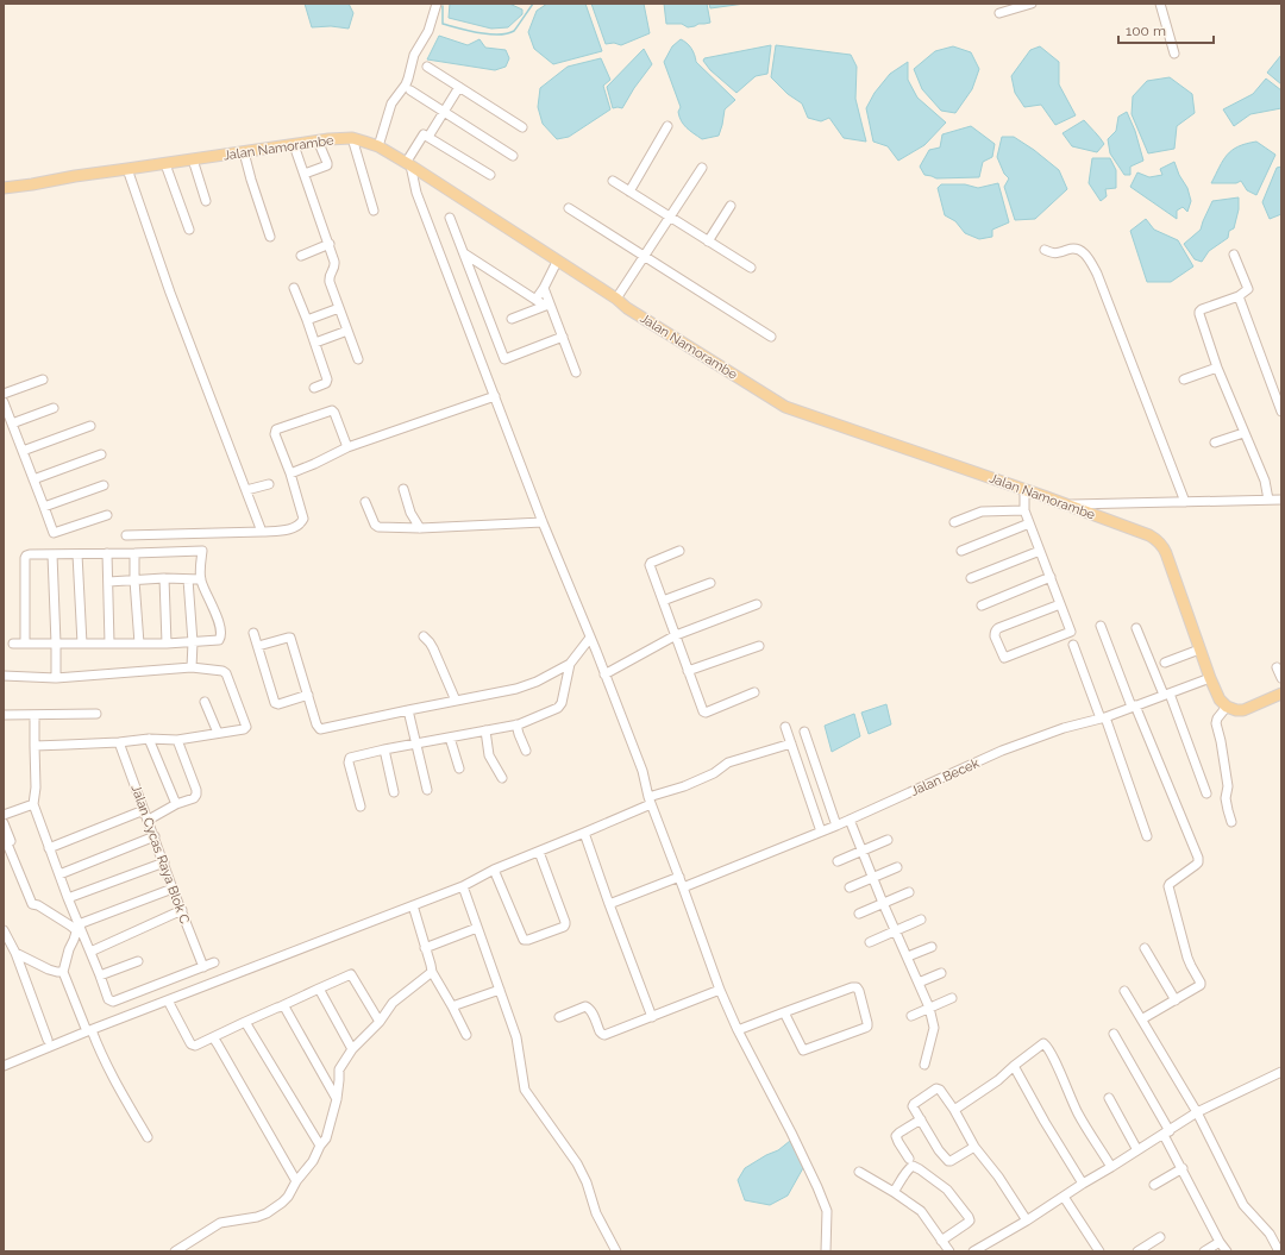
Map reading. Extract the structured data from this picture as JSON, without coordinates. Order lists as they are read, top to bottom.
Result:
{
  "streets": {
    "main road": ["Jalan Namorambe"],
    "street": ["Jalan Becek", "Jalan Cycas Raya Blok C"]
  },
  "crossings": [
    ["Jalan Namorambe", "Jalan Becek"]
  ],
  "scale_bar": "100 m"
}
